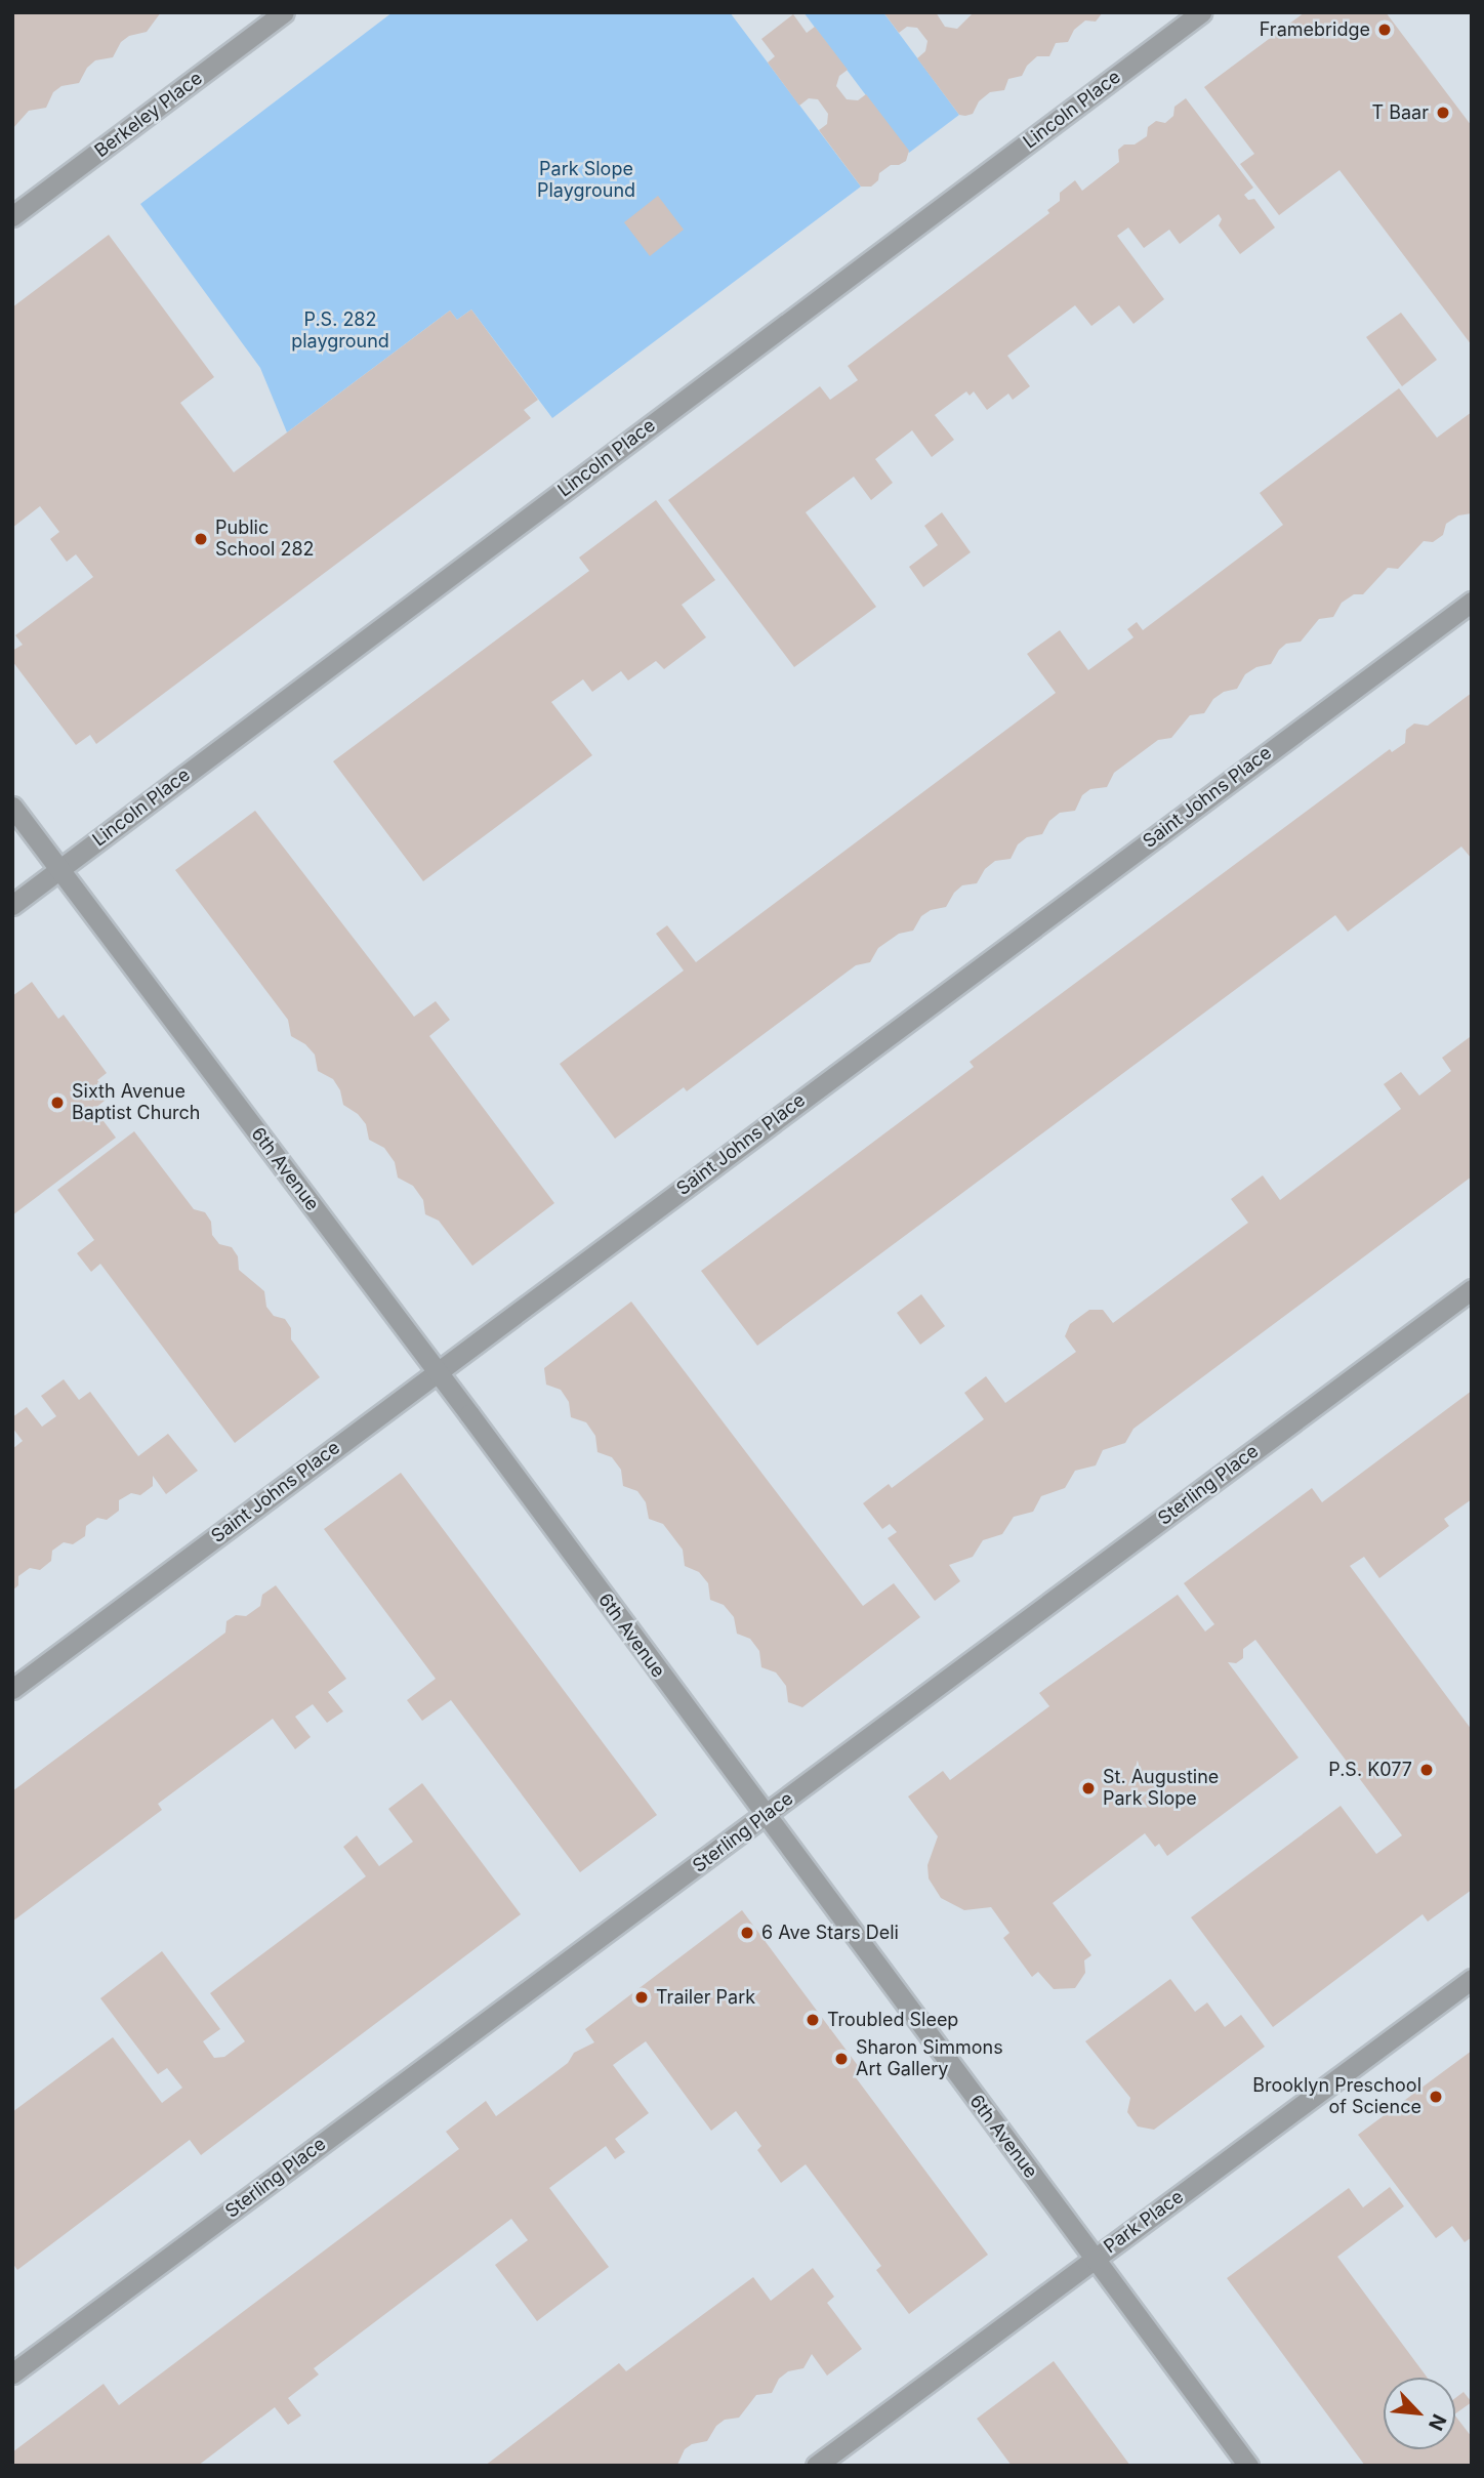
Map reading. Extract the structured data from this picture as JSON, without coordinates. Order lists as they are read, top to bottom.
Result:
{
  "streets": {
    "street": [
      "Lincoln Place",
      "Berkeley Place",
      "Saint Johns Place",
      "6th Avenue",
      "Sterling Place",
      "Park Place"
    ]
  },
  "crossings": [
    ["Lincoln Place", "6th Avenue"],
    ["Saint Johns Place", "6th Avenue"],
    ["6th Avenue", "Sterling Place"],
    ["6th Avenue", "Park Place"]
  ],
  "parks": ["Park Slope Playground", "P.S. 282 playground"],
  "places": [
    "Framebridge",
    "T Baar",
    "Public School 282",
    "Sixth Avenue Baptist Church",
    "P.S. K077",
    "St. Augustine Park Slope",
    "6 Ave Stars Deli",
    "Trailer Park",
    "Troubled Sleep",
    "Sharon Simmons Art Gallery",
    "Brooklyn Preschool of Science"
  ],
  "north": "bottom right"
}
